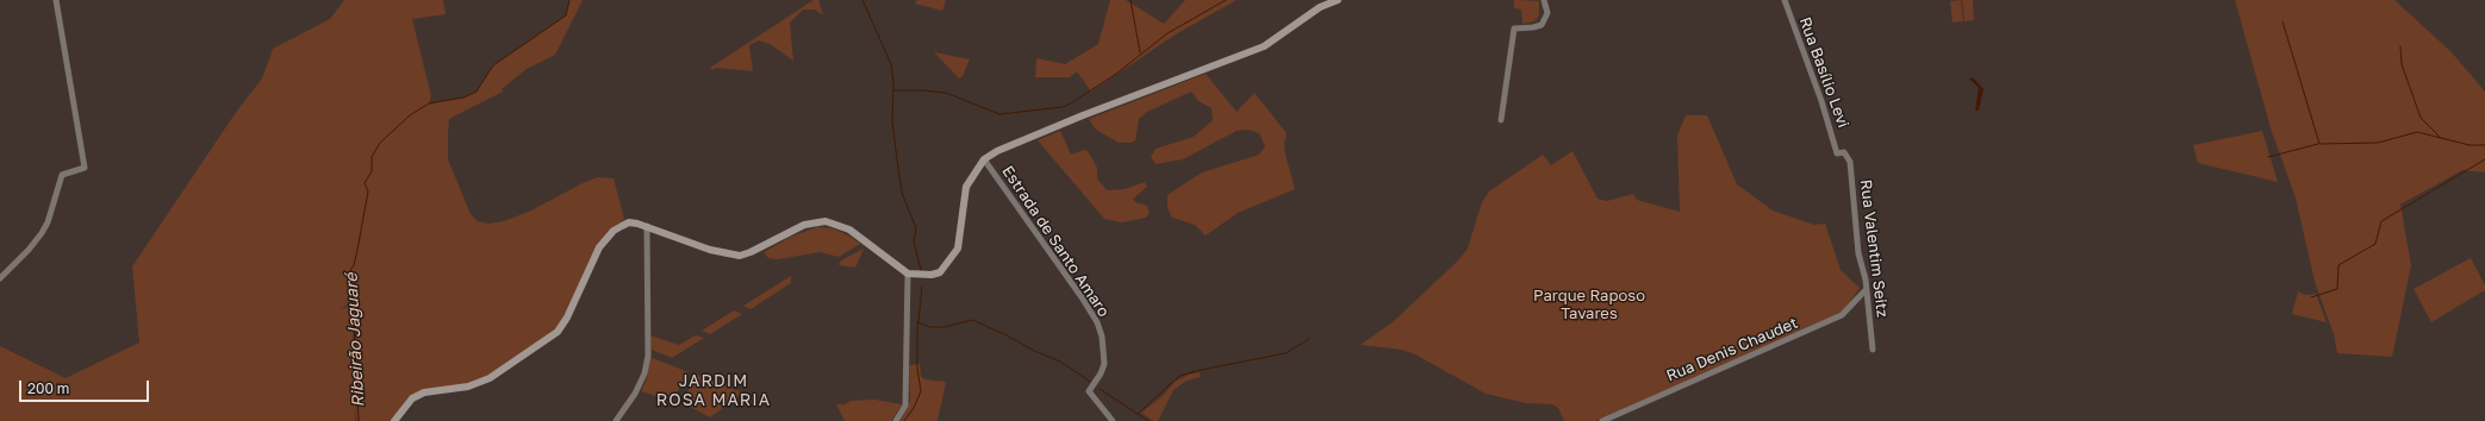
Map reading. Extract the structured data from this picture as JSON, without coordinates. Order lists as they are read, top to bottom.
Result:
{
  "streets": {
    "street": [
      "Rua Basílio Levi",
      "Estrada de Santo Amaro",
      "Rua Valentim Seitz",
      "Rua Denis Chaudet"
    ]
  },
  "crossings": [
    ["Rua Basílio Levi", "Rua Valentim Seitz"],
    ["Rua Valentim Seitz", "Rua Denis Chaudet"]
  ],
  "districts": ["JARDIM ROSA MARIA"],
  "water": ["Ribeirão Jaguaré"],
  "parks": ["Parque Raposo Tavares"],
  "scale_bar": "200 m"
}
